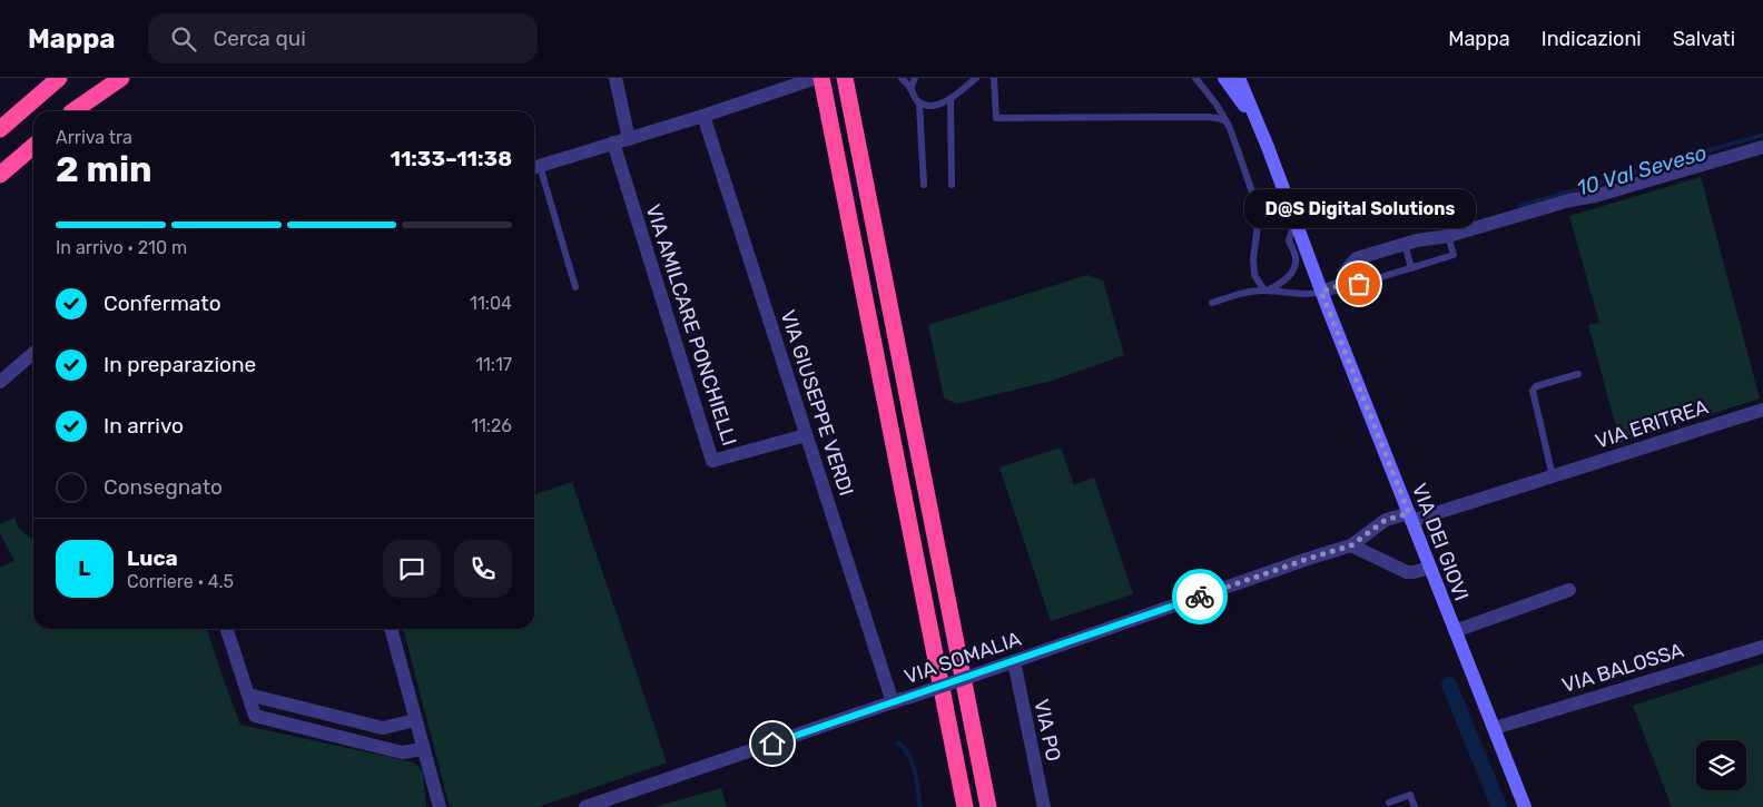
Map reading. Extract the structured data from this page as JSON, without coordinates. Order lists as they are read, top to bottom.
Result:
{
  "streets": {
    "main road": ["VIA DEI GIOVI"],
    "street": [
      "VIA AMILCARE PONCHIELLI",
      "VIA GIUSEPPE VERDI",
      "VIA ERITREA",
      "VIA SOMALIA",
      "VIA BALOSSA",
      "VIA PO"
    ]
  },
  "crossings": [
    ["VIA AMILCARE PONCHIELLI", "VIA GIUSEPPE VERDI"],
    ["VIA GIUSEPPE VERDI", "VIA SOMALIA"],
    ["VIA ERITREA", "VIA DEI GIOVI"],
    ["VIA ERITREA", "VIA SOMALIA"],
    ["VIA DEI GIOVI", "VIA SOMALIA"],
    ["VIA DEI GIOVI", "VIA BALOSSA"],
    ["VIA SOMALIA", "VIA PO"]
  ],
  "water": ["10 Val Seveso"],
  "places": ["D@S Digital Solutions"],
  "page": {
    "header": "Mappa",
    "search": "Cerca qui",
    "nav": ["Mappa", "Indicazioni", "Salvati"],
    "heading": ["2 min", "Arriva tra", "11:33–11:38"],
    "panel": ["Luca", "Corriere · 4.5"],
    "bubble": "D@S Digital Solutions",
    "bar": "In arrivo · 210 m",
    "list": [
      ["Confermato", "11:04"],
      ["In preparazione", "11:17"],
      ["In arrivo", "11:26"],
      "Consegnato"
    ],
    "round": "L"
  }
}
